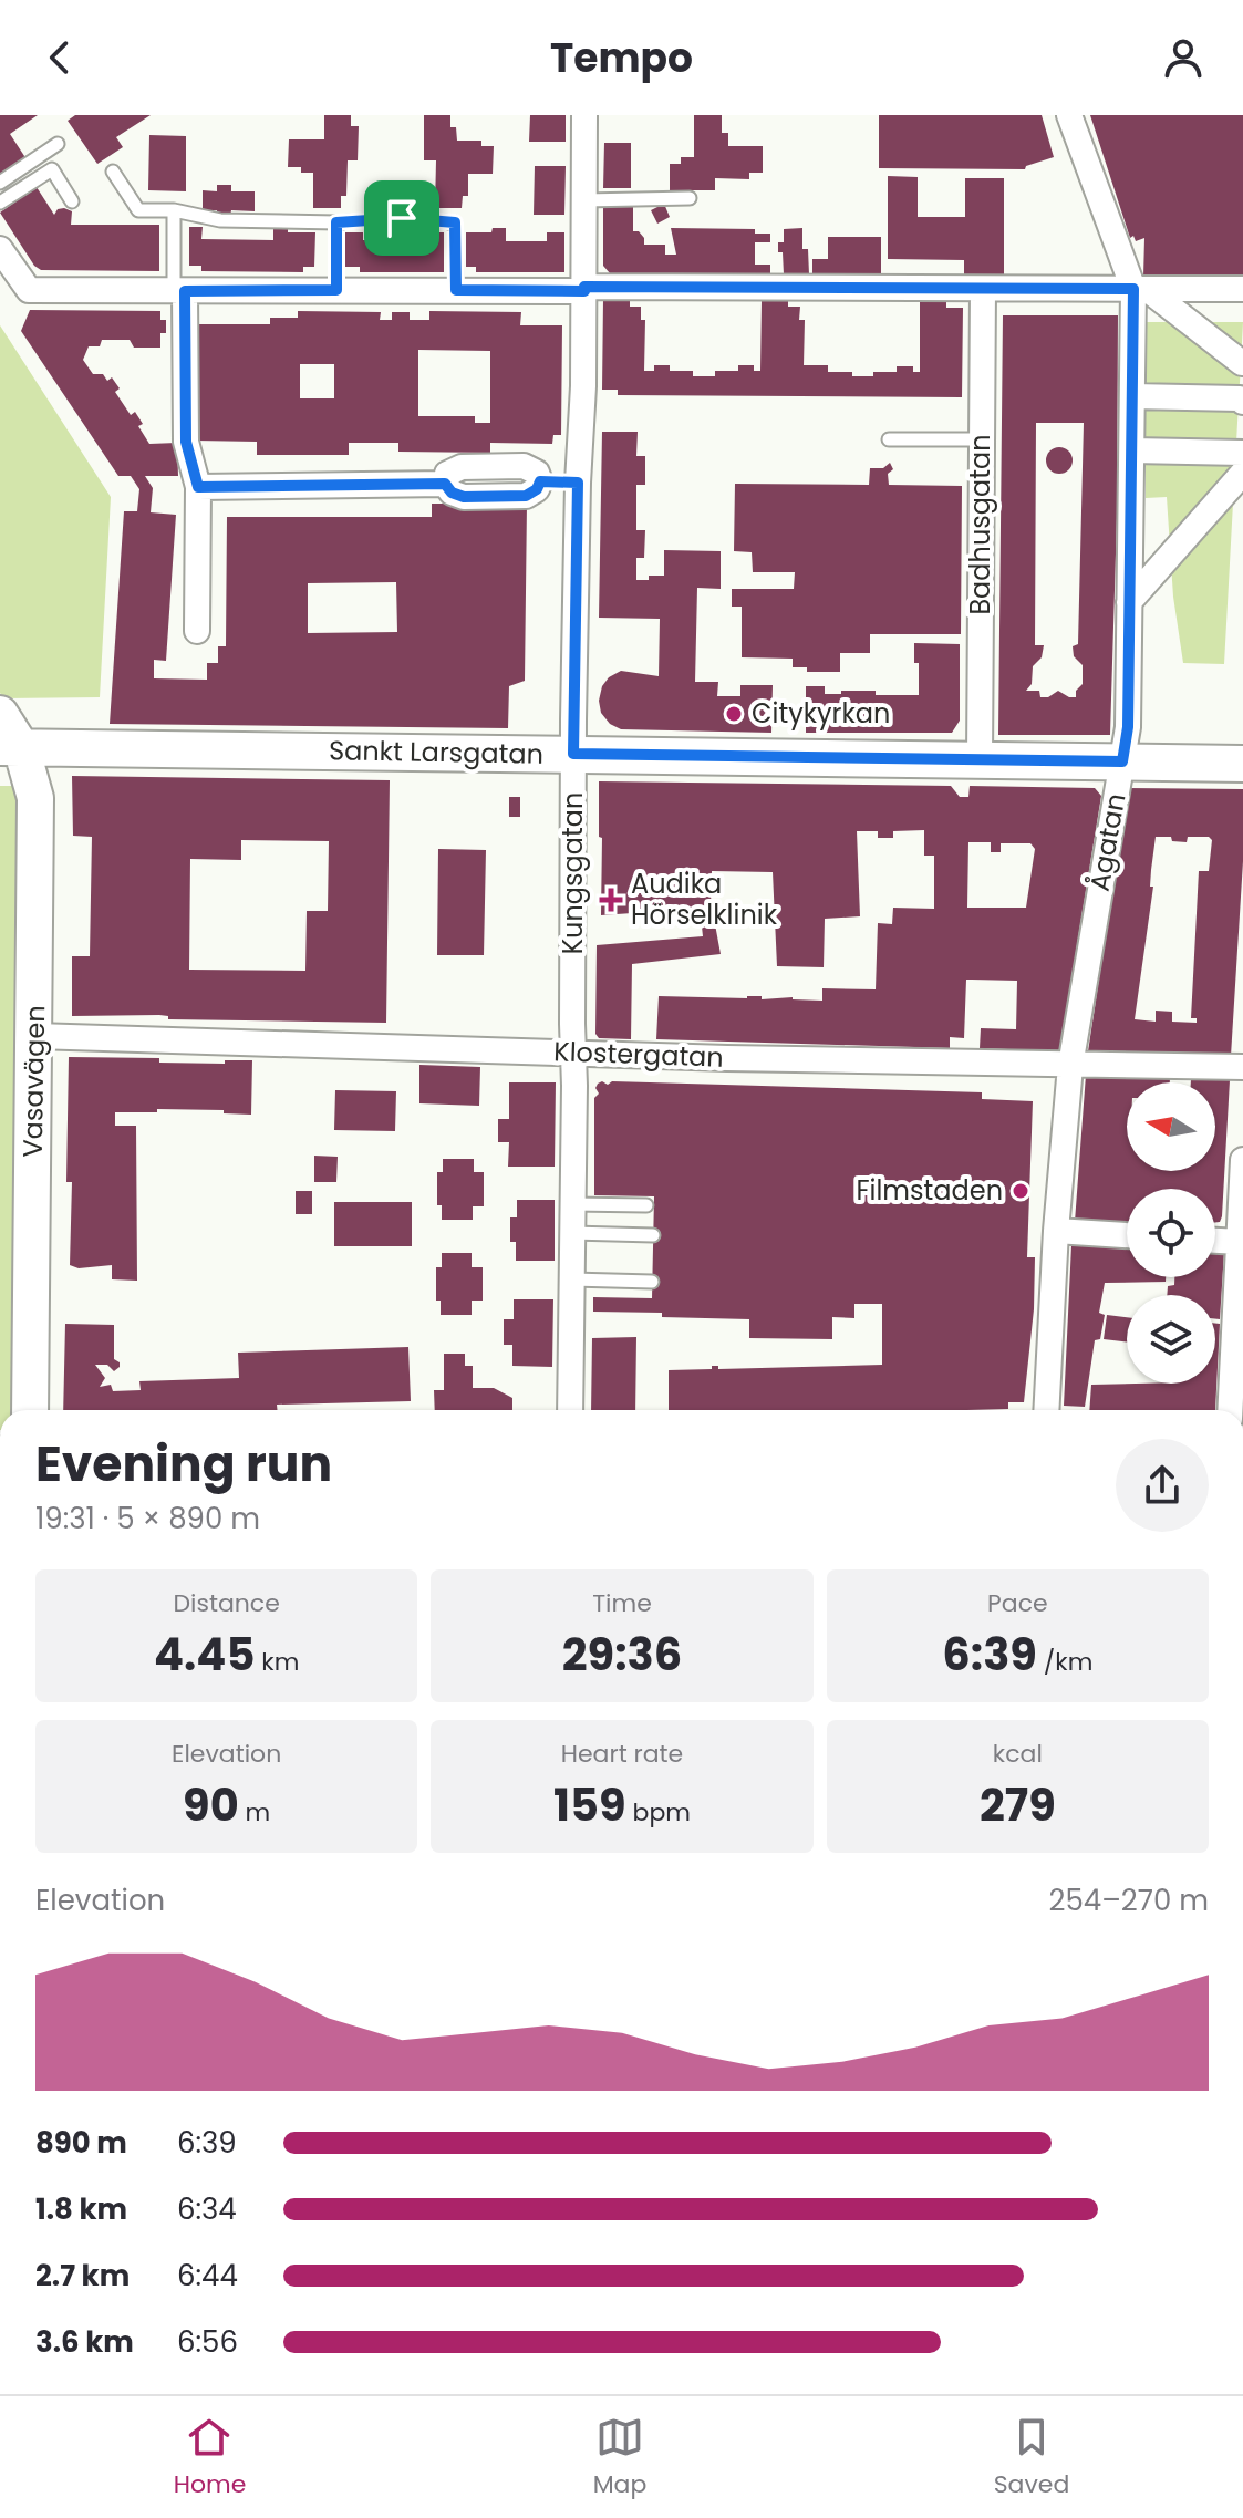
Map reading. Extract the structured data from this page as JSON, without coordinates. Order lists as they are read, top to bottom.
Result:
{
  "streets": {
    "main road": ["Sankt Larsgatan", "Vasavägen"],
    "street": [
      "Badhusgatan",
      "Ågatan",
      "Kungsgatan",
      "Klostergatan"
    ]
  },
  "crossings": [
    ["Badhusgatan", "Sankt Larsgatan"],
    ["Sankt Larsgatan", "Ågatan"],
    ["Sankt Larsgatan", "Kungsgatan"],
    ["Sankt Larsgatan", "Vasavägen"],
    ["Ågatan", "Klostergatan"],
    ["Kungsgatan", "Klostergatan"],
    ["Klostergatan", "Vasavägen"]
  ],
  "places": {
    "other": ["Citykyrkan", "Filmstaden"],
    "health": ["Audika Hörselklinik"]
  },
  "north": "left",
  "page": {
    "header": "Tempo",
    "heading": ["Evening run", "19:31 · 5 × 890 m"],
    "stats": [
      ["Distance", "4.45 km"],
      ["Time", "29:36"],
      ["Pace", "6:39 /km"],
      ["Elevation", "90 m"],
      ["Heart rate", "159 bpm"],
      ["kcal", "279"]
    ],
    "chart": ["Elevation", "254–270 m"],
    "list": [
      {
        "name": "890 m",
        "note": "6:39"
      },
      {
        "name": "1.8 km",
        "note": "6:34"
      },
      {
        "name": "2.7 km",
        "note": "6:44"
      },
      {
        "name": "3.6 km",
        "note": "6:56"
      }
    ],
    "tabs": ["Home", "Map", "Saved"]
  }
}
